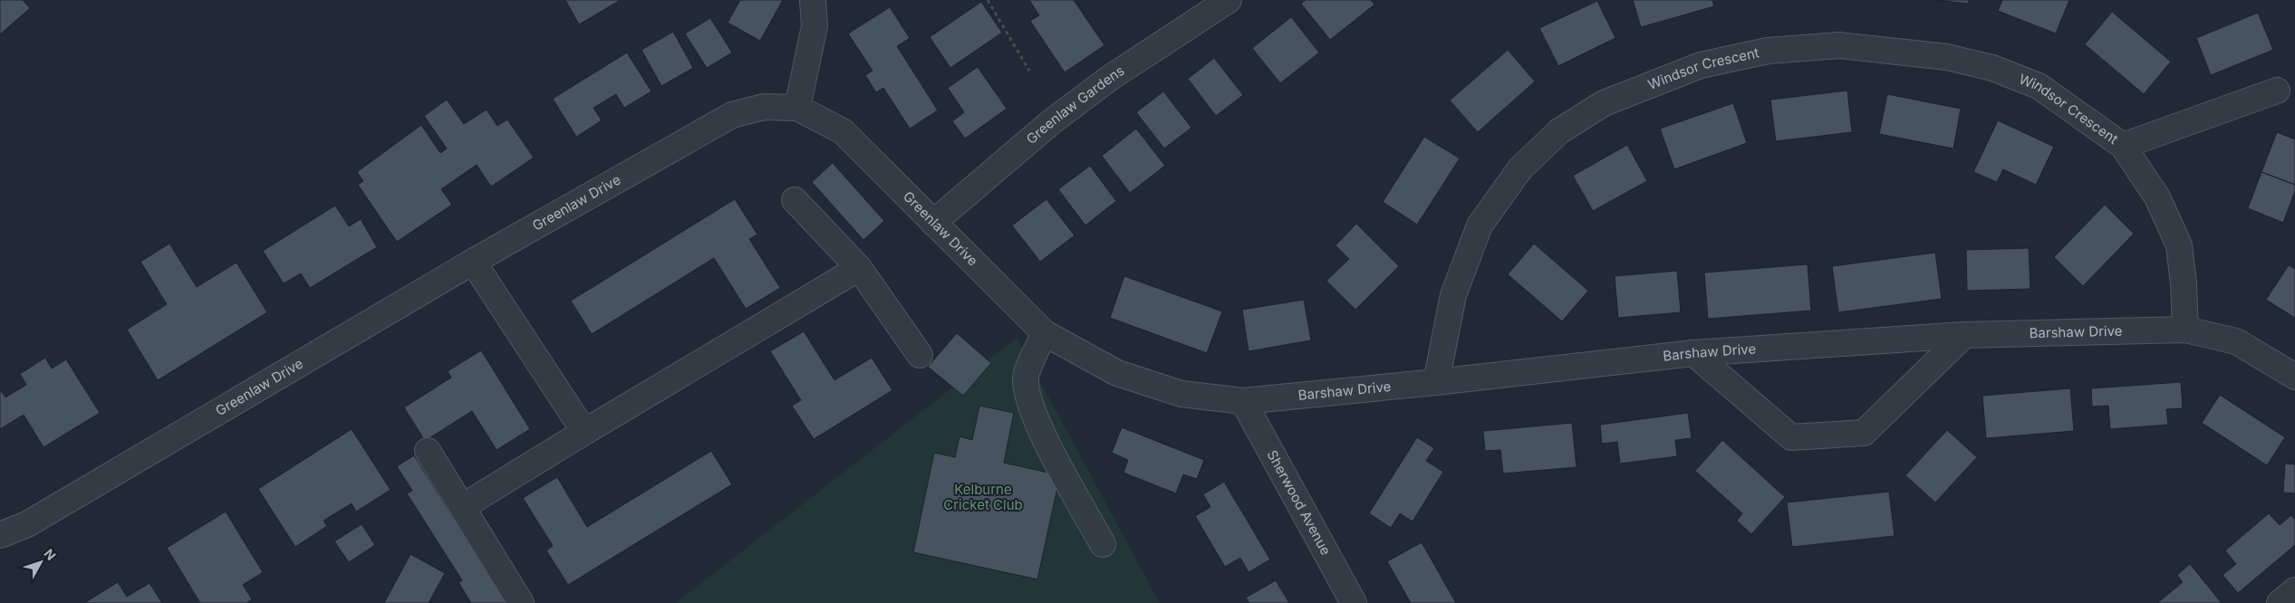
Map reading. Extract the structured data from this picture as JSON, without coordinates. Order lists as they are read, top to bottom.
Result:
{
  "streets": {
    "street": [
      "Windsor Crescent",
      "Greenlaw Gardens",
      "Greenlaw Drive",
      "Barshaw Drive",
      "Sherwood Avenue"
    ]
  },
  "crossings": [
    ["Windsor Crescent", "Barshaw Drive"],
    ["Greenlaw Gardens", "Greenlaw Drive"],
    ["Greenlaw Drive", "Barshaw Drive"],
    ["Barshaw Drive", "Sherwood Avenue"]
  ],
  "parks": ["Kelburne Cricket Club"],
  "north": "top right"
}
